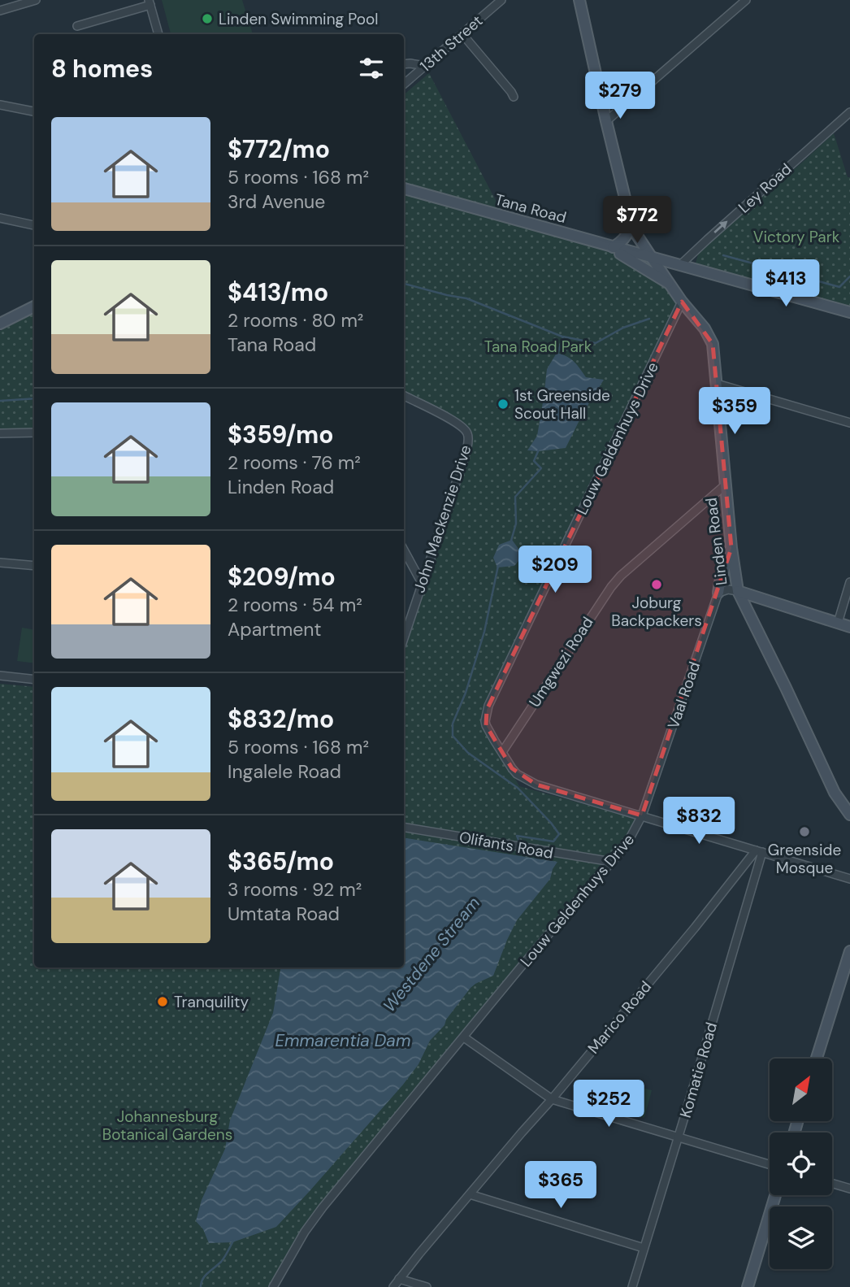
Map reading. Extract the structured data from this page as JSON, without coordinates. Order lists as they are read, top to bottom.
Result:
{
  "streets": {
    "main road": ["Tana Road", "Linden Road"],
    "street": [
      "13th Street",
      "Ley Road",
      "Louw Geldenhuys Drive",
      "John Mackenzie Drive",
      "Umgwezi Road",
      "Vaal Road",
      "Olifants Road",
      "Marico Road",
      "Komatie Road"
    ]
  },
  "crossings": [
    ["Ley Road", "Tana Road"],
    ["Tana Road", "Linden Road"],
    ["Louw Geldenhuys Drive", "Linden Road"],
    ["Louw Geldenhuys Drive", "Umgwezi Road"],
    ["Louw Geldenhuys Drive", "Vaal Road"],
    ["Louw Geldenhuys Drive", "Olifants Road"],
    ["Linden Road", "Umgwezi Road"],
    ["Marico Road", "Komatie Road"]
  ],
  "one_way": ["Ley Road"],
  "water": ["Westdene Stream", "Emmarentia Dam"],
  "parks": ["Victory Park", "Tana Road Park", "Johannesburg Botanical Gardens"],
  "places": [
    "Linden Swimming Pool",
    "1st Greenside Scout Hall",
    "Joburg Backpackers",
    "Greenside Mosque",
    "Tranquility"
  ],
  "north": "top right",
  "page": {
    "heading": "8 homes",
    "price": [
      "$279",
      "$772",
      "$413",
      "$359",
      "$209",
      "$832",
      "$252",
      "$365"
    ],
    "list": [
      {
        "name": "$772/mo",
        "note": "5 rooms · 168 m² · 3rd Avenue"
      },
      {
        "name": "$413/mo",
        "note": "2 rooms · 80 m² · Tana Road"
      },
      {
        "name": "$359/mo",
        "note": "2 rooms · 76 m² · Linden Road"
      },
      {
        "name": "$209/mo",
        "note": "2 rooms · 54 m² · Apartment"
      },
      {
        "name": "$832/mo",
        "note": "5 rooms · 168 m² · Ingalele Road"
      },
      {
        "name": "$365/mo",
        "note": "3 rooms · 92 m² · Umtata Road"
      }
    ]
  }
}
